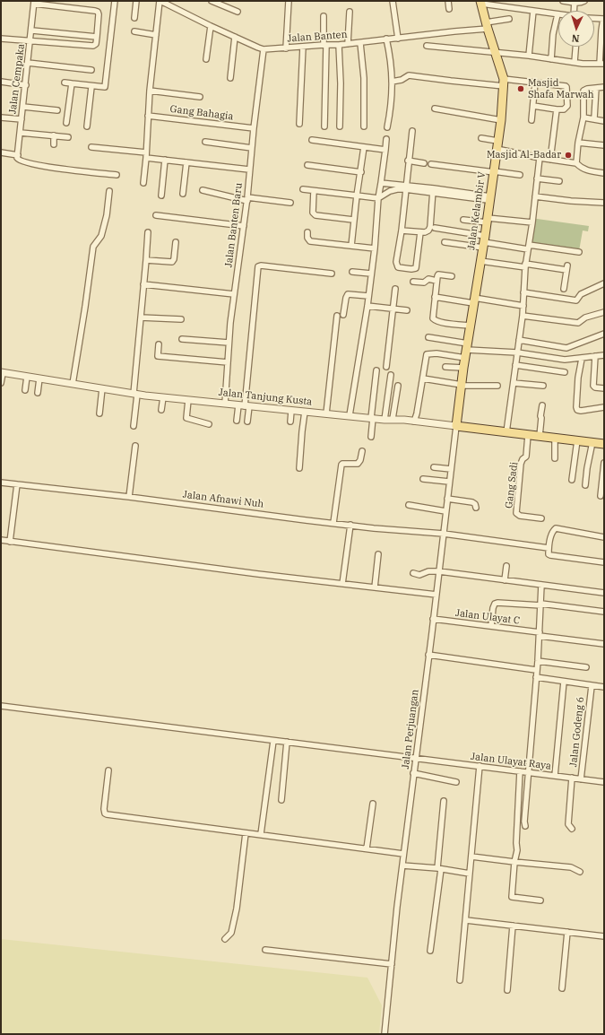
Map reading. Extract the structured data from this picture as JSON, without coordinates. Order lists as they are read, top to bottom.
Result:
{
  "streets": {
    "main road": ["Jalan Kelambir V"],
    "street": [
      "Jalan Banten",
      "Jalan Cempaka",
      "Gang Bahagia",
      "Jalan Banten Baru",
      "Jalan Tanjung Kusta",
      "Gang Sadi",
      "Jalan Afnawi Nuh",
      "Jalan Ulayat C",
      "Jalan Perjuangan",
      "Jalan Godeng 6",
      "Jalan Ulayat Raya"
    ]
  },
  "crossings": [
    ["Jalan Banten", "Jalan Kelambir V"],
    ["Jalan Banten", "Jalan Banten Baru"],
    ["Gang Bahagia", "Jalan Banten Baru"],
    ["Jalan Kelambir V", "Jalan Tanjung Kusta"],
    ["Jalan Kelambir V", "Jalan Perjuangan"],
    ["Jalan Banten Baru", "Jalan Tanjung Kusta"],
    ["Jalan Tanjung Kusta", "Jalan Perjuangan"],
    ["Jalan Afnawi Nuh", "Jalan Perjuangan"],
    ["Jalan Ulayat C", "Jalan Perjuangan"],
    ["Jalan Perjuangan", "Jalan Ulayat Raya"],
    ["Jalan Godeng 6", "Jalan Ulayat Raya"]
  ],
  "places": ["Masjid Shafa Marwah", "Masjid Al-Badar"],
  "north": "bottom"
}
